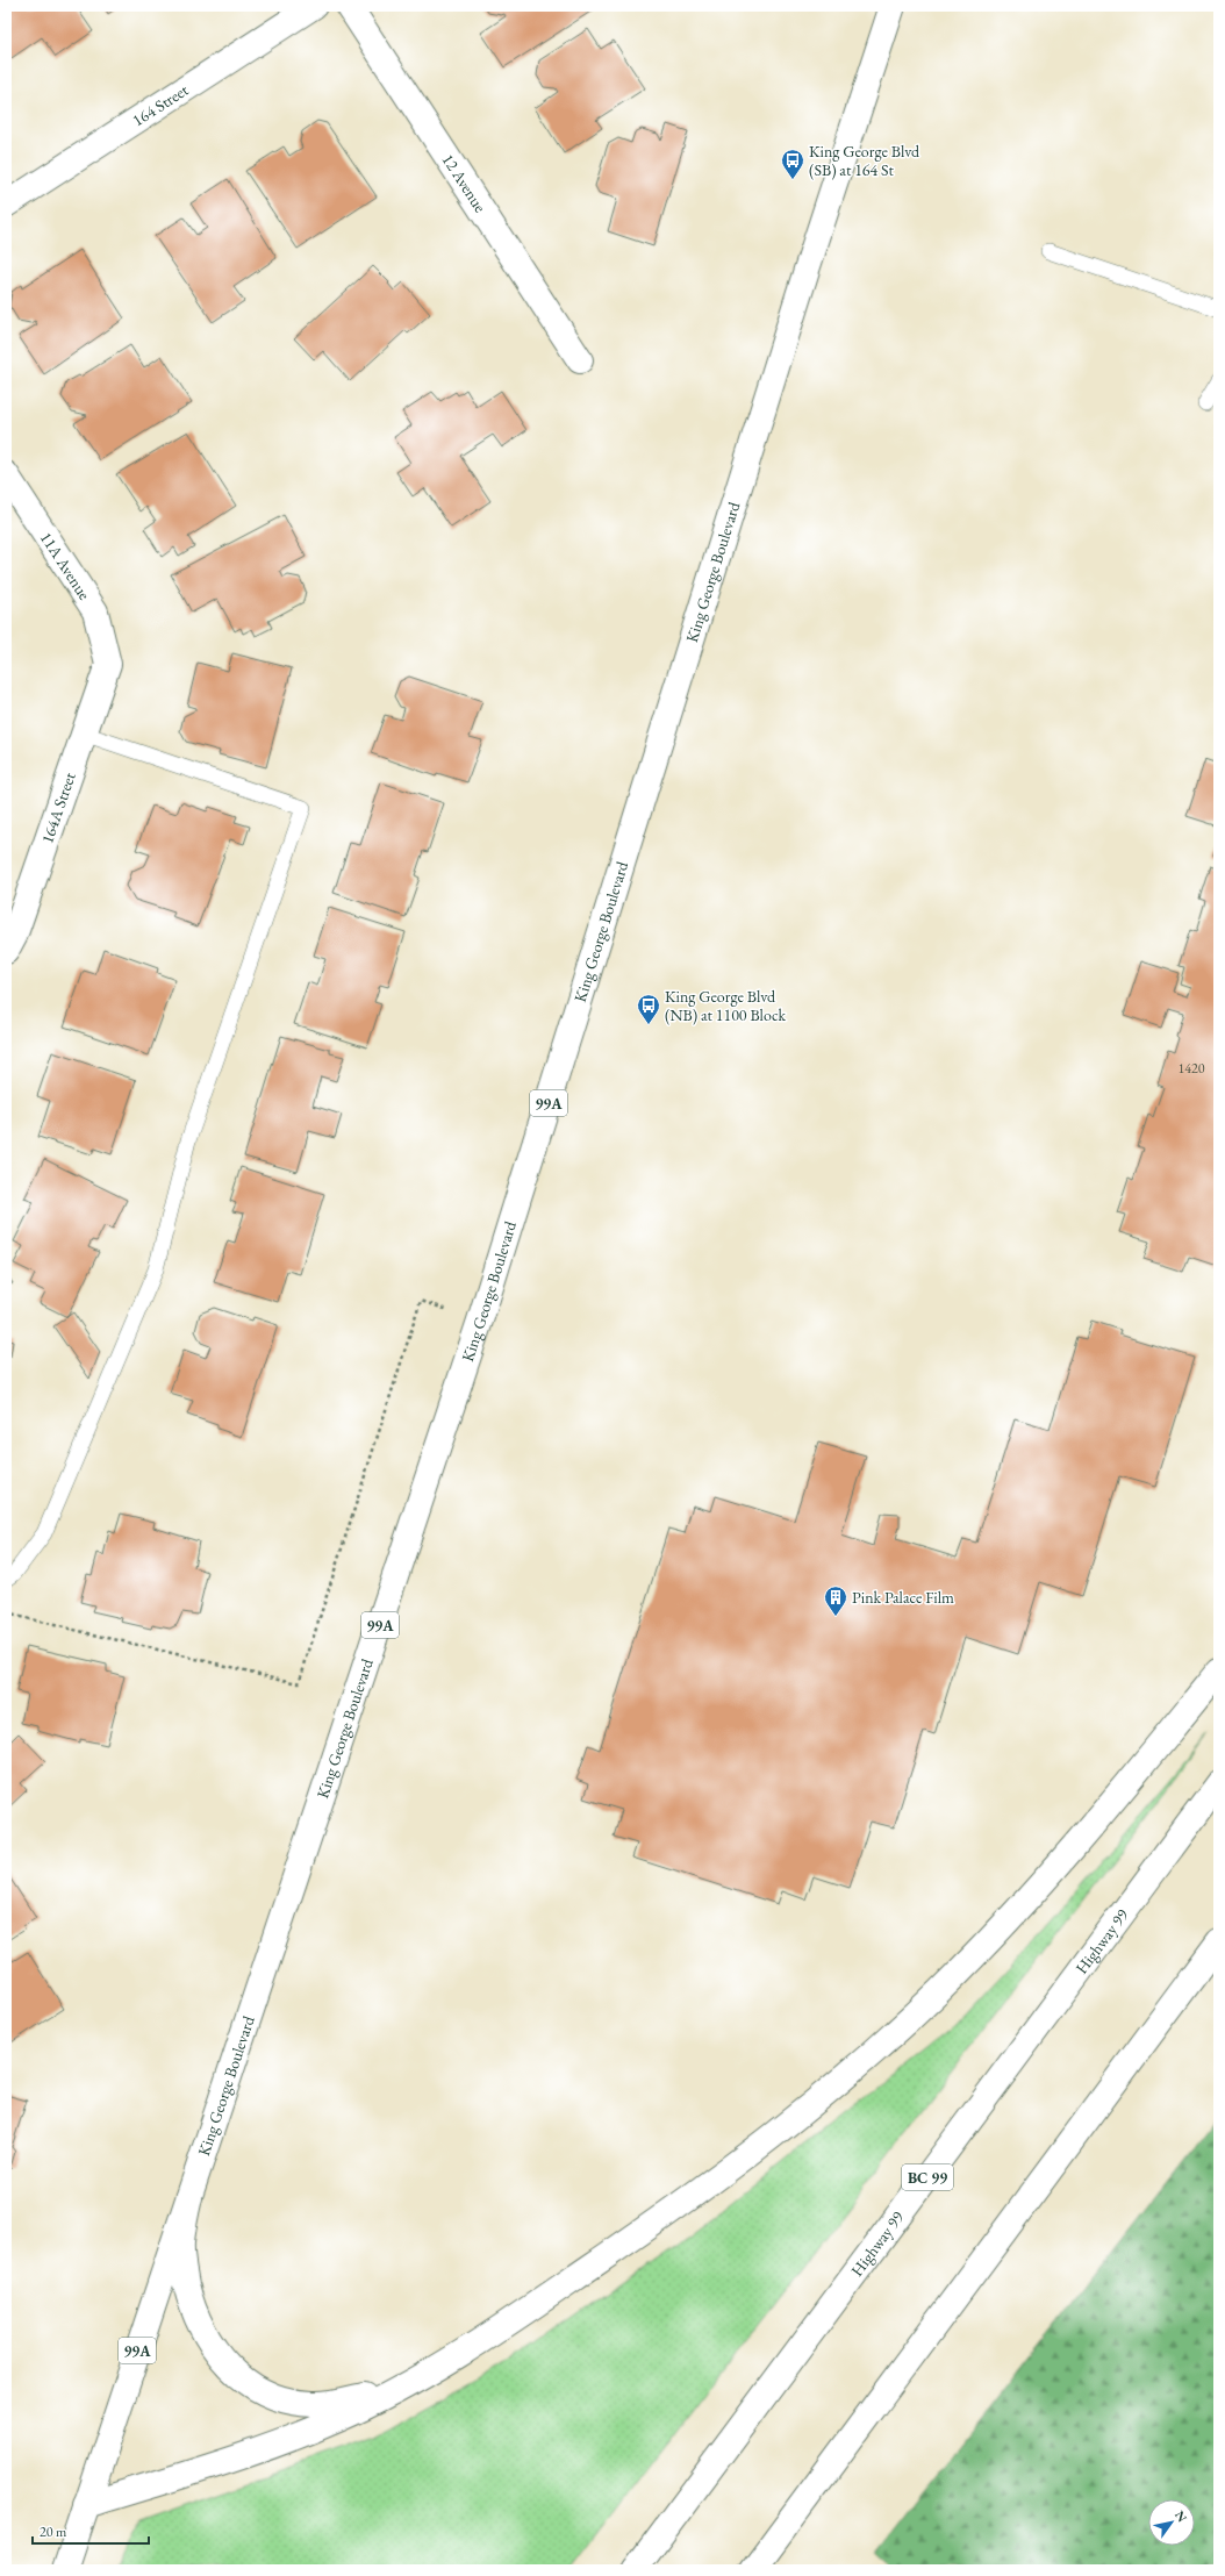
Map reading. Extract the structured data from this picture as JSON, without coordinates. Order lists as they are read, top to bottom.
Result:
{
  "streets": {
    "main road": [
      "164 Street",
      "12 Avenue",
      "11A Avenue",
      "King George Boulevard",
      "164A Street",
      "99A",
      "Highway 99",
      "BC 99"
    ]
  },
  "crossings": [
    ["11A Avenue", "164A Street"]
  ],
  "places": {
    "bus stop": ["King George Blvd (SB) at 164 St", "King George Blvd (NB) at 1100 Block"],
    "building": ["Pink Palace Film"]
  },
  "house_numbers": ["1420"],
  "scale_bar": "20 m",
  "north": "top right"
}
